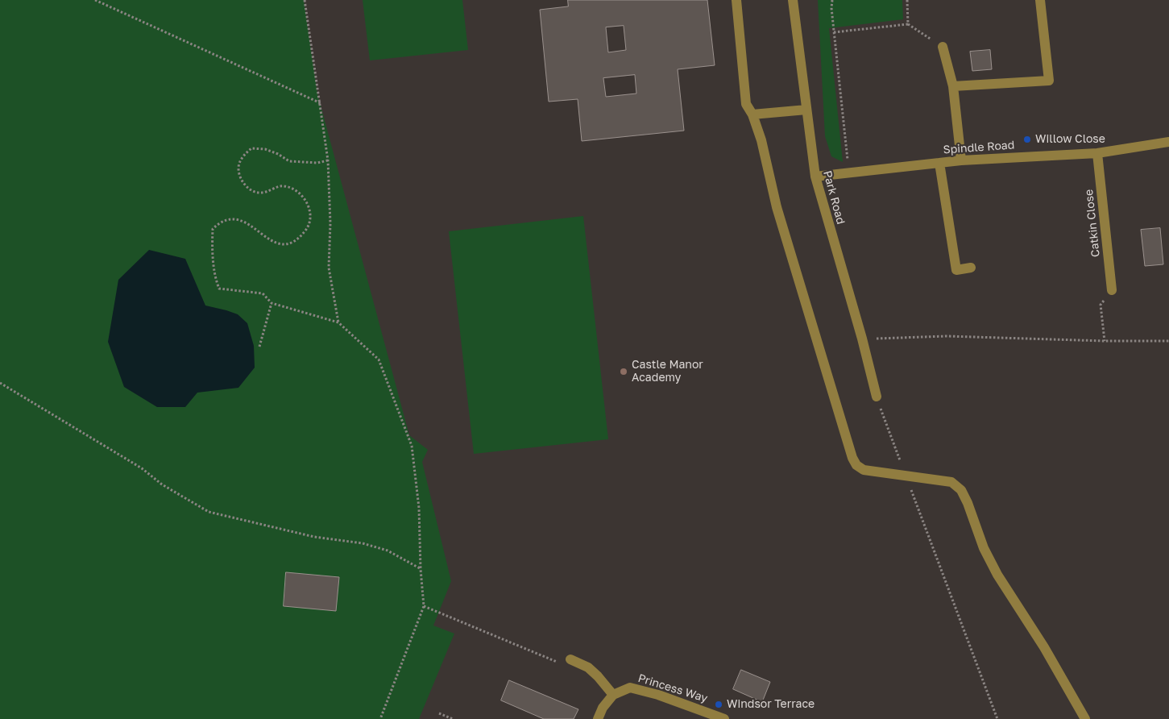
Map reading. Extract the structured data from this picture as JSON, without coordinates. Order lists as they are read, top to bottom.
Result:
{
  "streets": {
    "street": [
      "Spindle Road",
      "Park Road",
      "Catkin Close",
      "Princess Way"
    ]
  },
  "crossings": [
    ["Spindle Road", "Park Road"],
    ["Spindle Road", "Catkin Close"]
  ],
  "places": ["Willow Close", "Castle Manor Academy", "Windsor Terrace"]
}
